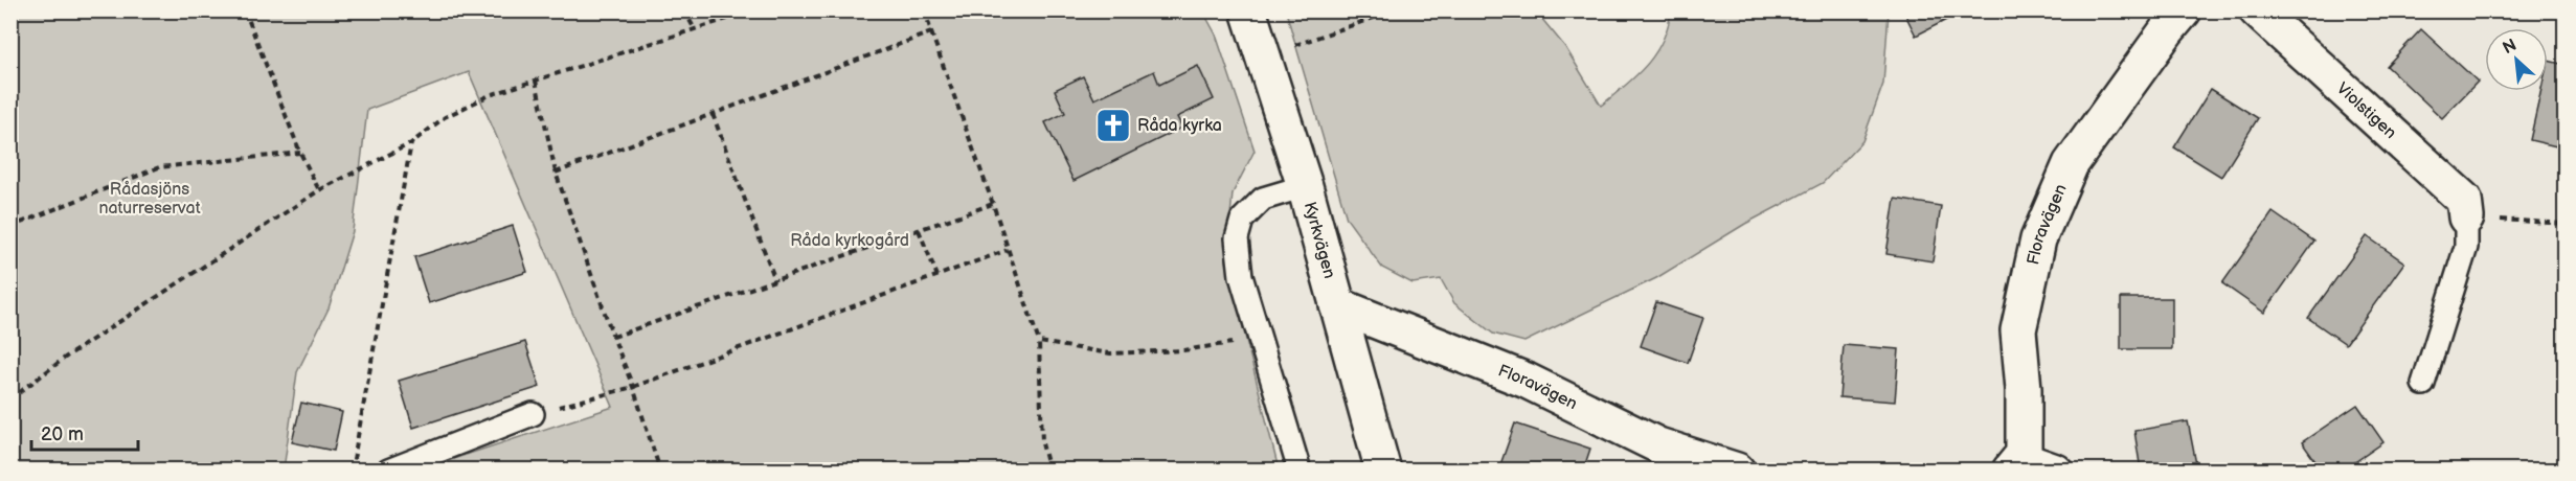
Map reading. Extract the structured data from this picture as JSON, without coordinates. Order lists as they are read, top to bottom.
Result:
{
  "streets": {
    "street": ["Violstigen", "Floravägen", "Kyrkvägen"]
  },
  "crossings": [
    ["Floravägen", "Kyrkvägen"]
  ],
  "parks": ["Rådasjöns naturreservat", "Råda kyrkogård"],
  "places": {
    "church": ["Råda kyrka"]
  },
  "scale_bar": "20 m",
  "north": "top left"
}
